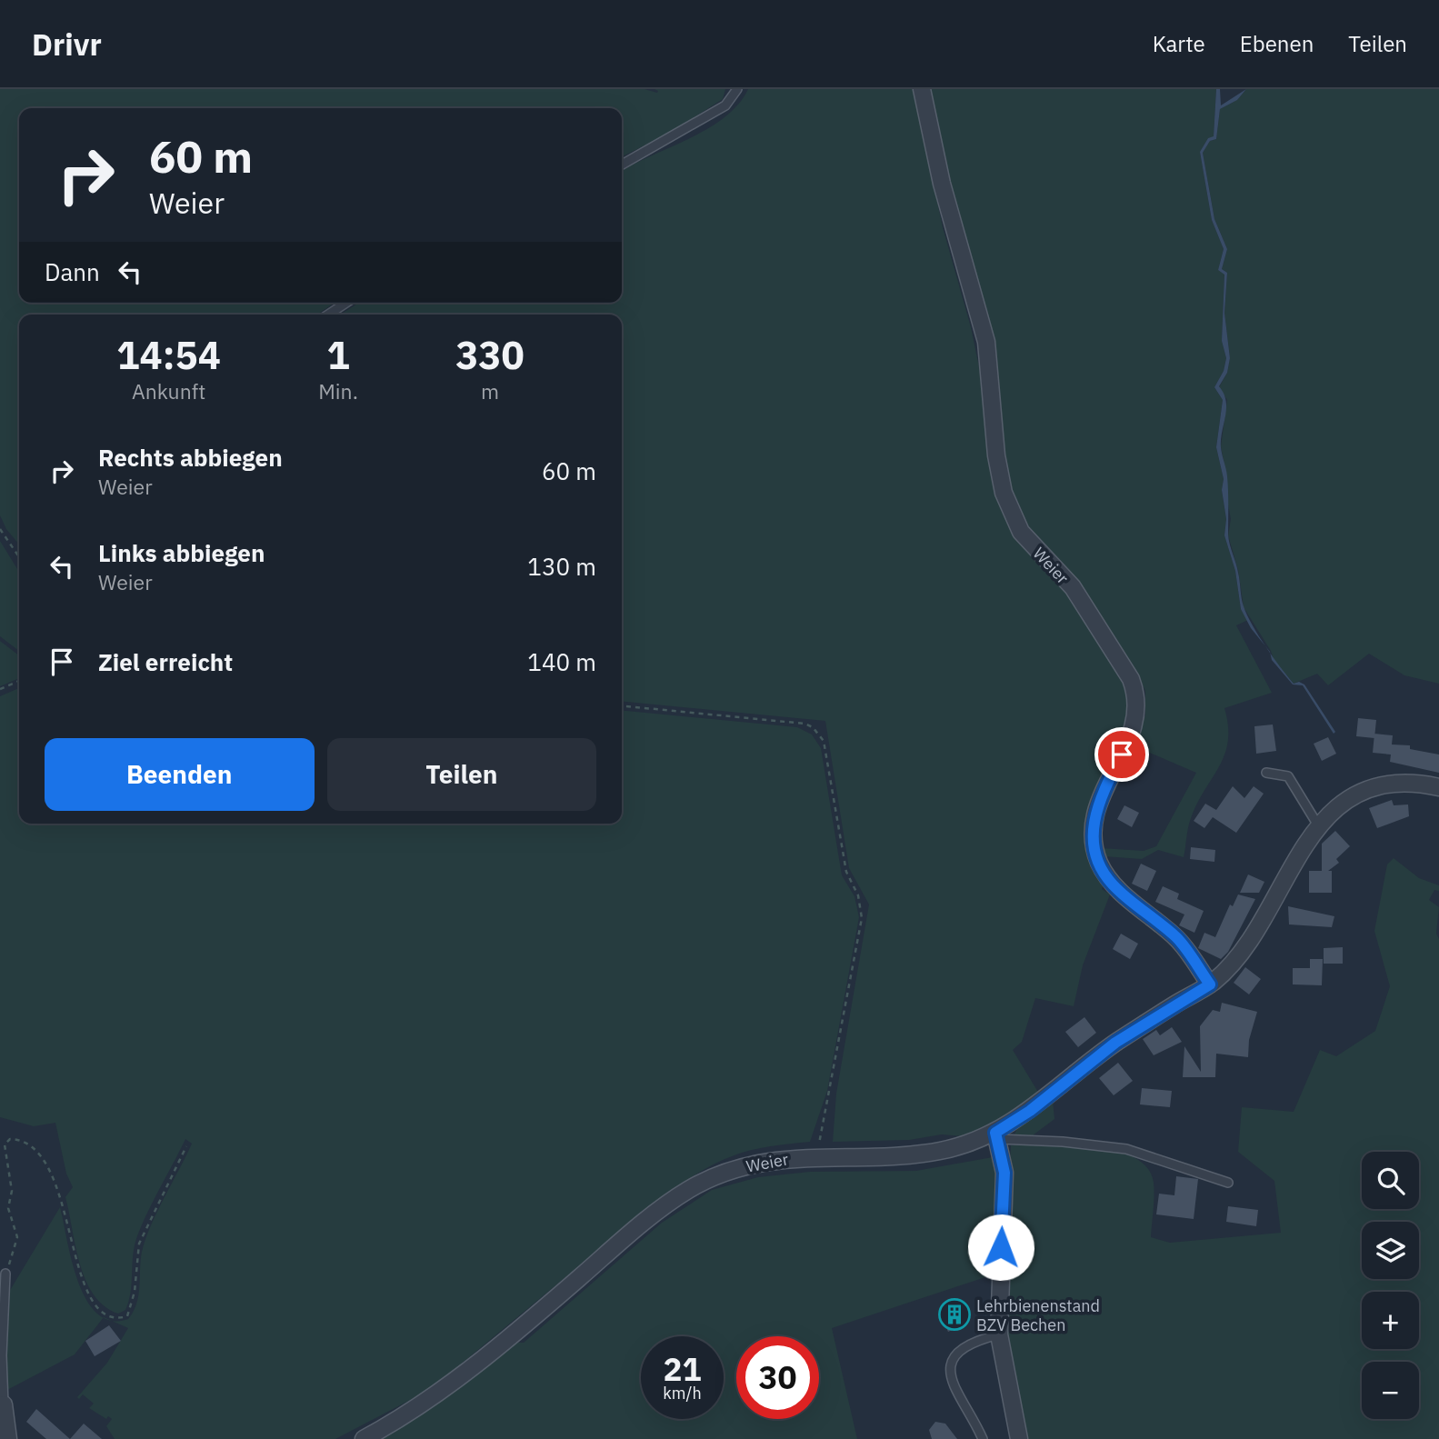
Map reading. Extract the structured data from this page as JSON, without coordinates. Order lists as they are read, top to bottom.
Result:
{
  "streets": {
    "street": ["Weier"]
  },
  "places": {
    "building": ["Lehrbienenstand BZV Bechen"]
  },
  "page": {
    "header": "Drivr",
    "nav": ["Karte", "Ebenen", "Teilen"],
    "turn": ["60 m", "Weier"],
    "then": "Dann",
    "eta": [
      "14:54",
      "Ankunft",
      "1",
      "Min.",
      "330",
      "m"
    ],
    "list": [
      {
        "name": "Rechts abbiegen",
        "note": "Weier",
        "value": "60 m"
      },
      {
        "name": "Links abbiegen",
        "note": "Weier",
        "value": "130 m"
      },
      {
        "name": "Ziel erreicht",
        "value": "140 m"
      }
    ],
    "buttons": ["Beenden", "Teilen"],
    "map_buttons": ["+", "−"],
    "speed": "21 km/h",
    "limit": "30"
  }
}
